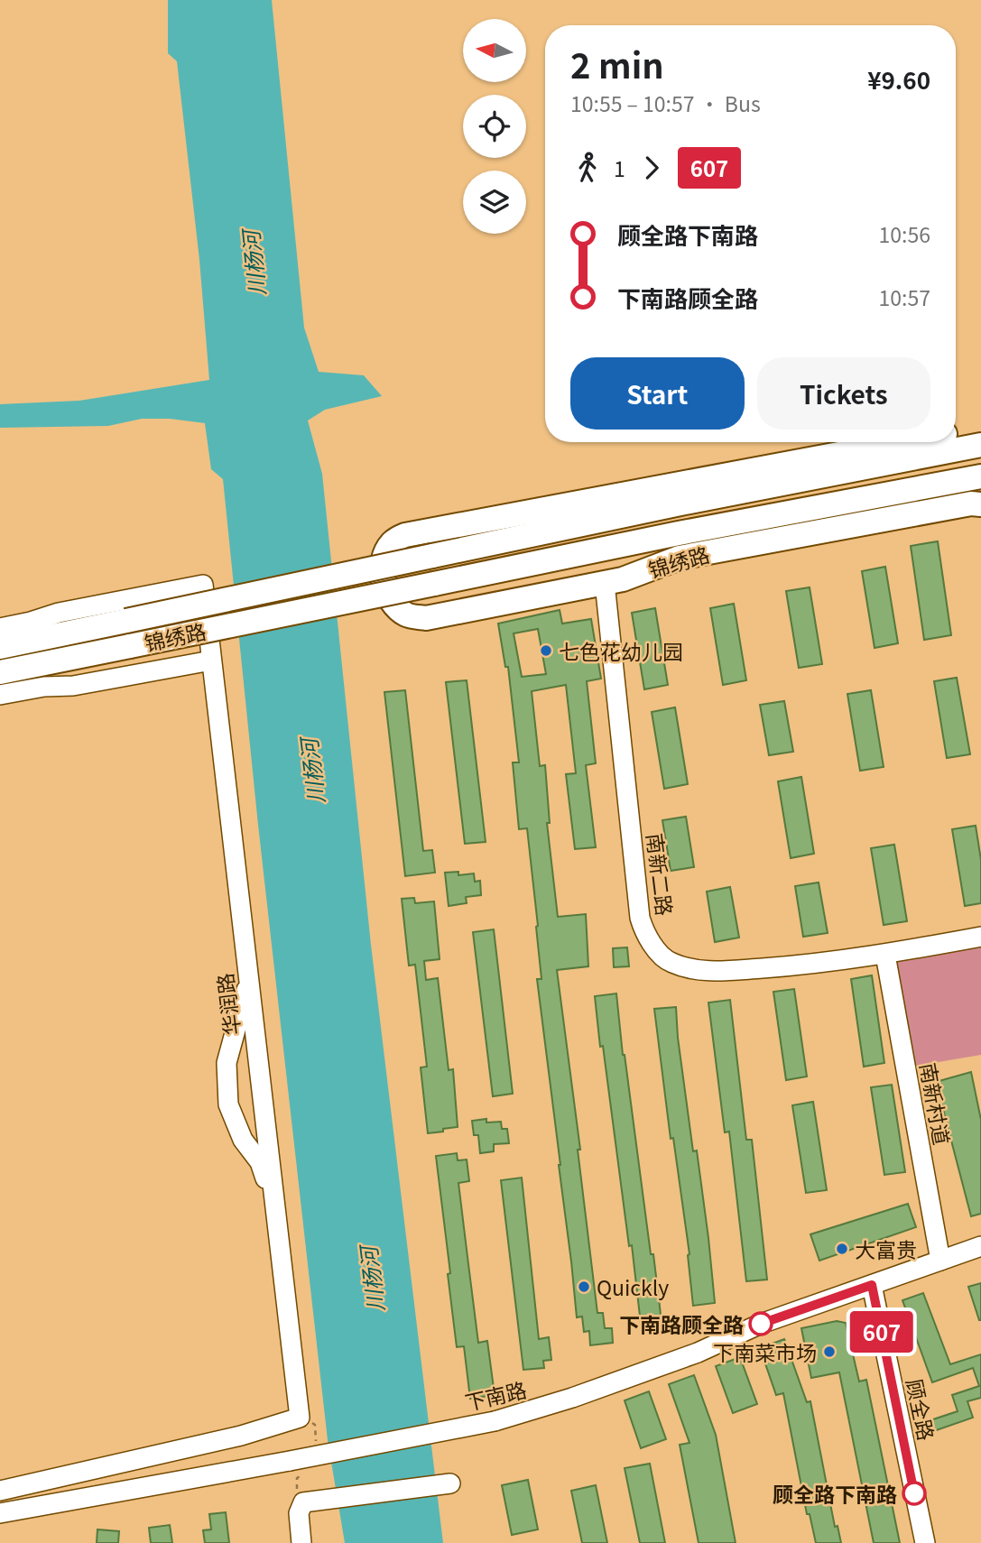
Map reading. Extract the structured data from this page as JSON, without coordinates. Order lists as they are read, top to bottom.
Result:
{
  "streets": {
    "main road": ["锦绣路"],
    "street": [
      "南新二路",
      "华润路",
      "南新村道",
      "下南路",
      "顾全路"
    ]
  },
  "crossings": [
    ["锦绣路", "南新二路"],
    ["南新二路", "南新村道"],
    ["南新村道", "下南路"],
    ["下南路", "顾全路"]
  ],
  "water": ["川杨河"],
  "places": [
    "七色花幼儿园",
    "大富贵",
    "Quickly",
    "下南路顾全路",
    "下南菜市场",
    "顾全路下南路"
  ],
  "lines": ["bus line 607"],
  "north": "left",
  "page": {
    "on_map": "607",
    "heading": ["2 min", "10:55 – 10:57 · Bus", "¥9.60"],
    "legs": ["1", "607"],
    "list": [
      {
        "name": "顾全路下南路",
        "value": "10:56"
      },
      {
        "name": "下南路顾全路",
        "value": "10:57"
      }
    ],
    "buttons": ["Start", "Tickets"]
  }
}
